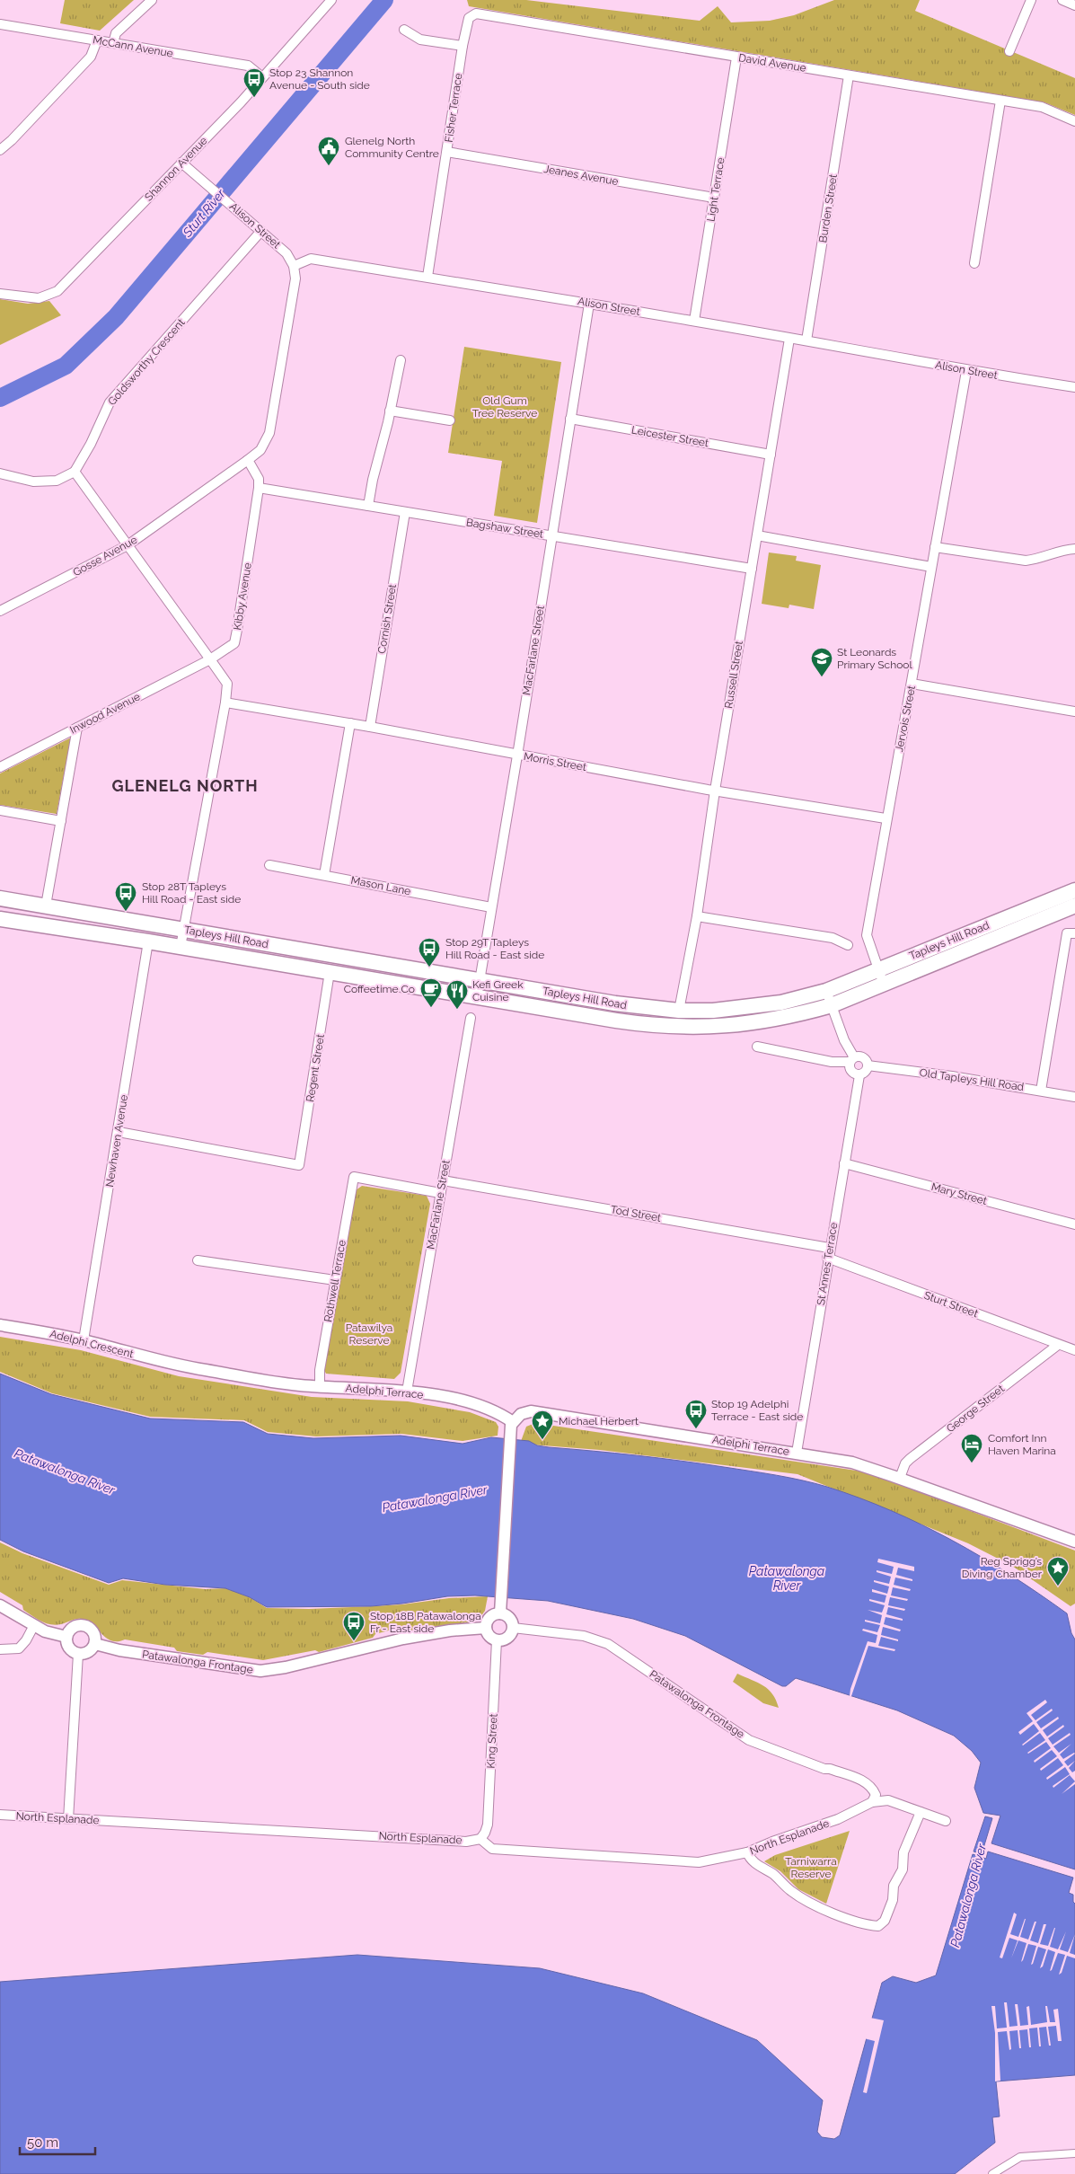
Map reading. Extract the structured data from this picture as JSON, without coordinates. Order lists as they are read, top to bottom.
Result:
{
  "streets": {
    "main road": ["Tapleys Hill Road"],
    "street": [
      "McCann Avenue",
      "David Avenue",
      "Fisher Terrace",
      "Shannon Avenue",
      "Jeanes Avenue",
      "Light Terrace",
      "Burden Street",
      "Alison Street",
      "Goldsworthy Crescent",
      "Leicester Street",
      "Bagshaw Street",
      "Gosse Avenue",
      "Kibby Avenue",
      "Cornish Street",
      "MacFarlane Street",
      "Russell Street",
      "Inwood Avenue",
      "Jervois Street",
      "Morris Street",
      "Mason Lane",
      "Regent Street",
      "Old Tapleys Hill Road",
      "Newhaven Avenue",
      "Mary Street",
      "Tod Street",
      "St Annes Terrace",
      "Rothwell Terrace",
      "Sturt Street",
      "Adelphi Crescent",
      "Adelphi Terrace",
      "George Street",
      "Patawalonga Frontage",
      "King Street",
      "North Esplanade"
    ]
  },
  "crossings": [
    ["McCann Avenue", "Shannon Avenue"],
    ["David Avenue", "Fisher Terrace"],
    ["David Avenue", "Light Terrace"],
    ["David Avenue", "Burden Street"],
    ["Fisher Terrace", "Jeanes Avenue"],
    ["Fisher Terrace", "Alison Street"],
    ["Shannon Avenue", "Alison Street"],
    ["Jeanes Avenue", "Light Terrace"],
    ["Light Terrace", "Alison Street"],
    ["Burden Street", "Alison Street"],
    ["Alison Street", "Goldsworthy Crescent"],
    ["Alison Street", "MacFarlane Street"],
    ["Alison Street", "Russell Street"],
    ["Alison Street", "Jervois Street"],
    ["Leicester Street", "MacFarlane Street"],
    ["Leicester Street", "Russell Street"],
    ["Bagshaw Street", "Kibby Avenue"],
    ["Bagshaw Street", "Cornish Street"],
    ["Bagshaw Street", "MacFarlane Street"],
    ["Bagshaw Street", "Russell Street"],
    ["Gosse Avenue", "Kibby Avenue"],
    ["Kibby Avenue", "Inwood Avenue"],
    ["Cornish Street", "Morris Street"],
    ["MacFarlane Street", "Morris Street"],
    ["MacFarlane Street", "Mason Lane"],
    ["MacFarlane Street", "Tapleys Hill Road"],
    ["MacFarlane Street", "Tod Street"],
    ["MacFarlane Street", "Rothwell Terrace"],
    ["MacFarlane Street", "Adelphi Terrace"],
    ["Russell Street", "Morris Street"],
    ["Russell Street", "Tapleys Hill Road"],
    ["Jervois Street", "Morris Street"],
    ["Jervois Street", "Tapleys Hill Road"],
    ["Tapleys Hill Road", "Regent Street"],
    ["Tapleys Hill Road", "Newhaven Avenue"],
    ["Regent Street", "Newhaven Avenue"],
    ["Old Tapleys Hill Road", "St Annes Terrace"],
    ["Newhaven Avenue", "Adelphi Crescent"],
    ["Mary Street", "St Annes Terrace"],
    ["Tod Street", "St Annes Terrace"],
    ["St Annes Terrace", "Sturt Street"],
    ["St Annes Terrace", "Adelphi Terrace"],
    ["Rothwell Terrace", "Adelphi Terrace"],
    ["Sturt Street", "George Street"],
    ["Adelphi Crescent", "Adelphi Terrace"],
    ["Adelphi Terrace", "George Street"],
    ["Patawalonga Frontage", "King Street"],
    ["Patawalonga Frontage", "North Esplanade"],
    ["King Street", "North Esplanade"]
  ],
  "districts": ["GLENELG NORTH"],
  "water": ["Sturt River", "Patawalonga River"],
  "parks": ["Old Gum Tree Reserve", "Patawilya Reserve", "Tarniwarra Reserve"],
  "places": {
    "bus stop": [
      "Stop 23 Shannon Avenue - South side",
      "Stop 28T Tapleys Hill Road - East side",
      "Stop 29T Tapleys Hill Road - East side",
      "Stop 19 Adelphi Terrace - East side",
      "Stop 18B Patawalonga Fr - East side"
    ],
    "public building": ["Glenelg North Community Centre"],
    "school or university": ["St Leonards Primary School"],
    "cafe": ["Coffeetime Co"],
    "restaurant": ["Kefi Greek Cuisine"],
    "place": ["Michael Herbert", "Reg Sprigg’s Diving Chamber"],
    "hotel": ["Comfort Inn Haven Marina"]
  },
  "scale_bar": "50 m"
}
